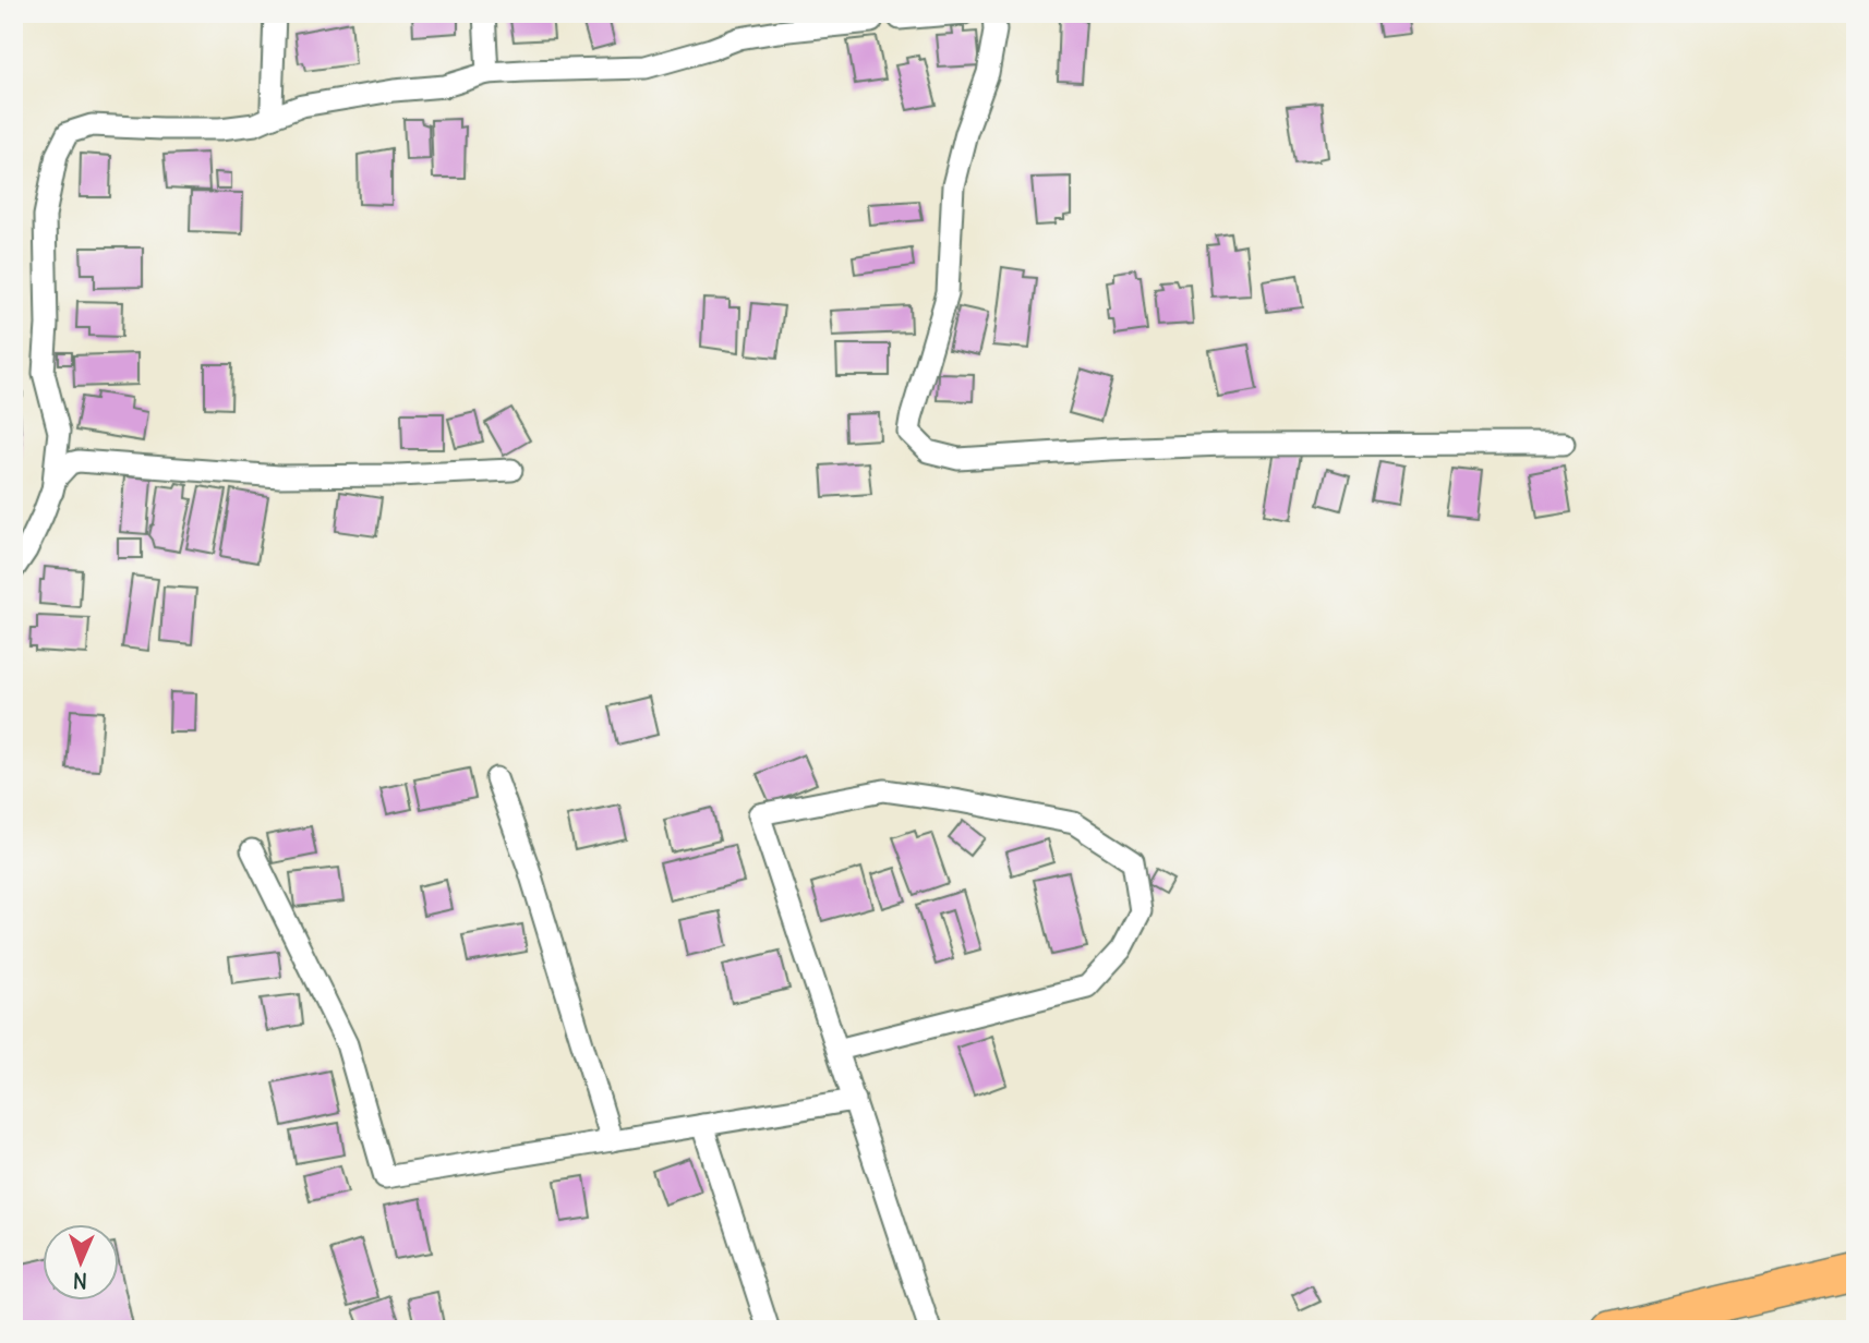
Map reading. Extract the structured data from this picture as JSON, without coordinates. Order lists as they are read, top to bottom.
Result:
{
  "north": "bottom"
}
